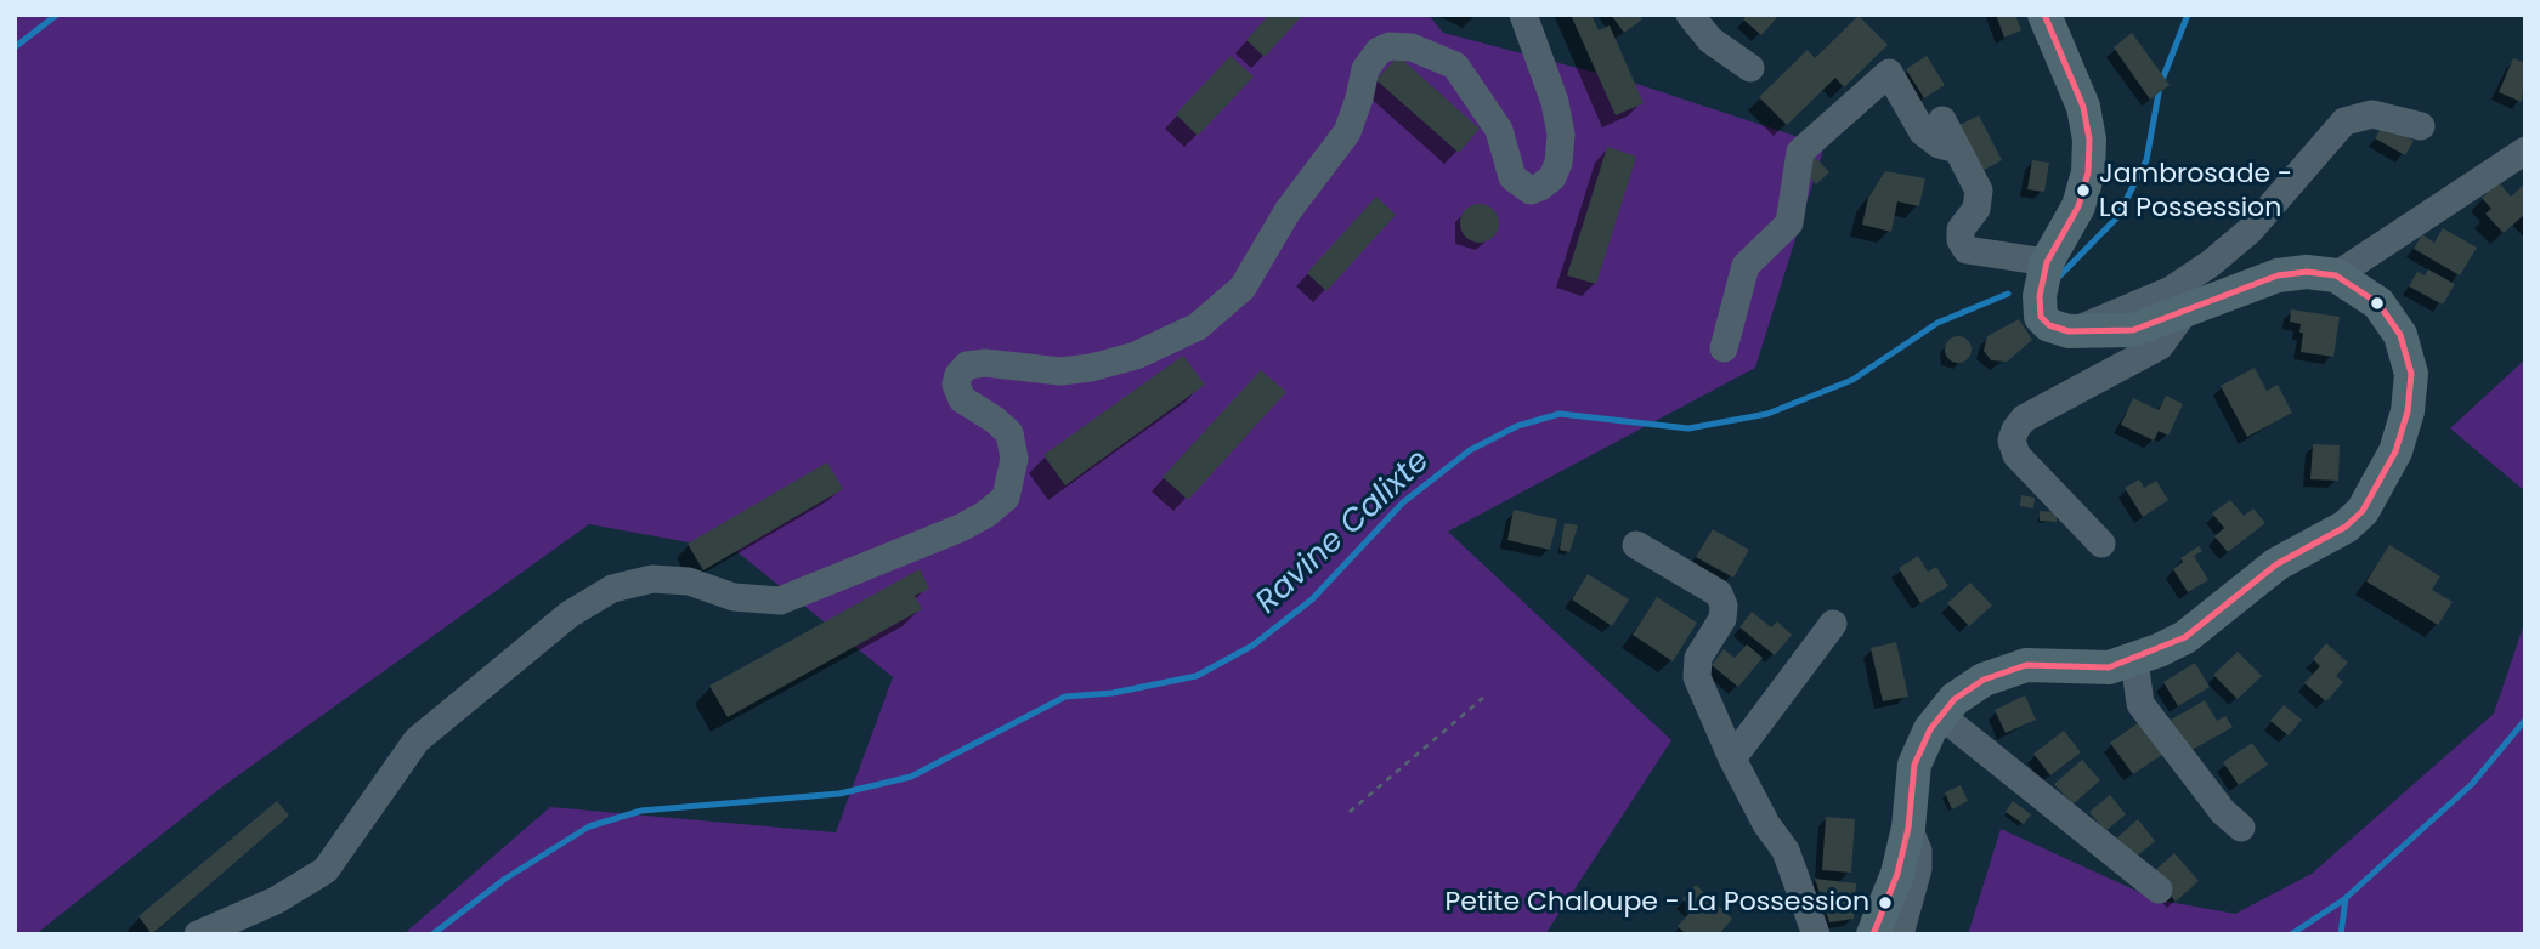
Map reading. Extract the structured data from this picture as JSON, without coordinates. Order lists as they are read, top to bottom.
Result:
{
  "water": ["Ravine Calixte"],
  "places": ["Jambrosade - La Possession", "Petite Chaloupe - La Possession"]
}
